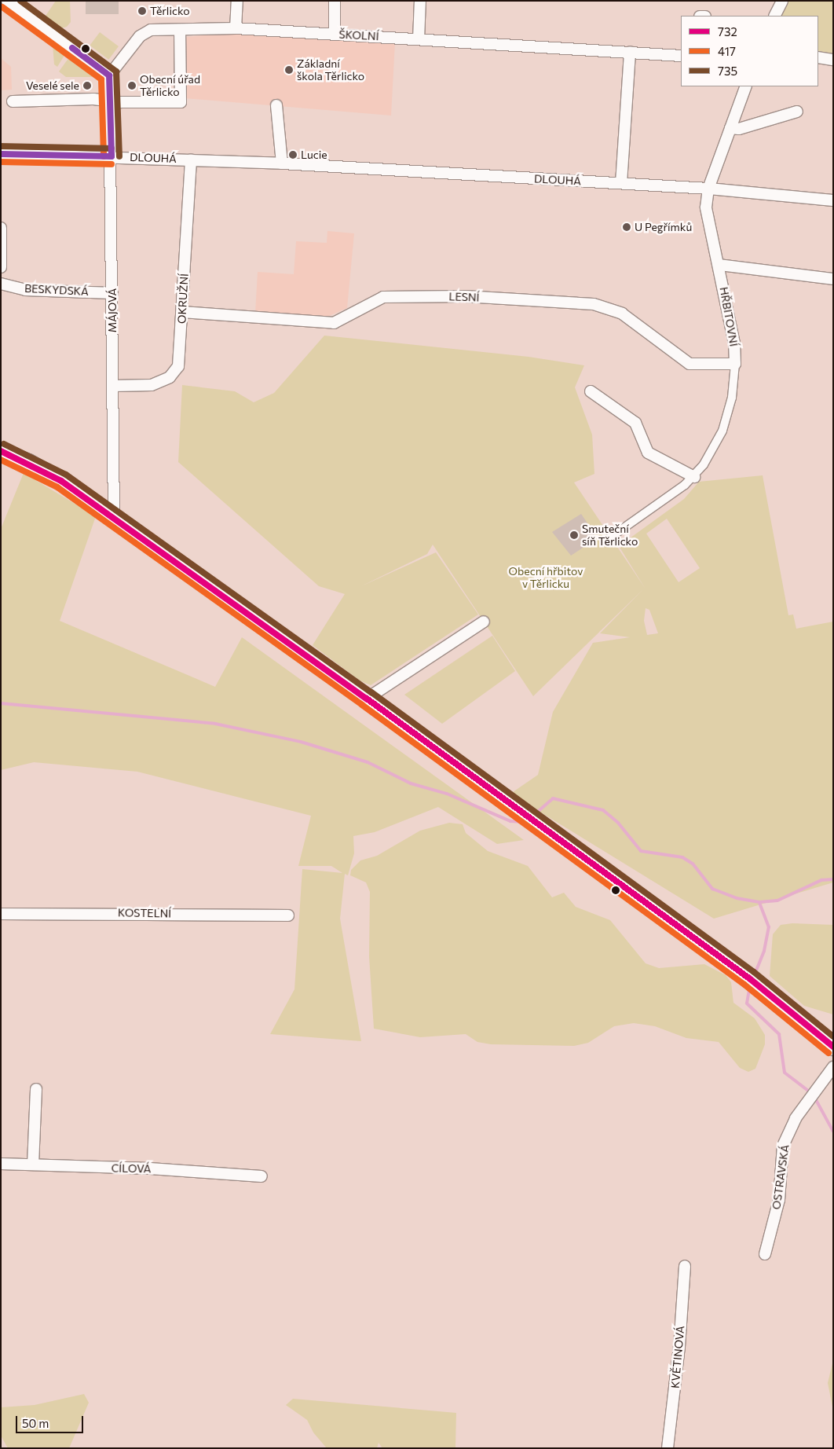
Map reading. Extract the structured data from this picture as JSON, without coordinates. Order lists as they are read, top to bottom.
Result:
{
  "streets": {
    "street": [
      "ŠKOLNÍ",
      "DLOUHÁ",
      "BESKYDSKÁ",
      "LESNÍ",
      "OKRUŽNÍ",
      "MÁJOVÁ",
      "HŘBITOVNÍ",
      "KOSTELNÍ",
      "CÍLOVÁ",
      "OSTRAVSKÁ",
      "KVĚTINOVÁ"
    ]
  },
  "crossings": [
    ["ŠKOLNÍ", "MÁJOVÁ"],
    ["DLOUHÁ", "OKRUŽNÍ"],
    ["DLOUHÁ", "MÁJOVÁ"],
    ["DLOUHÁ", "HŘBITOVNÍ"],
    ["BESKYDSKÁ", "MÁJOVÁ"],
    ["LESNÍ", "OKRUŽNÍ"],
    ["LESNÍ", "HŘBITOVNÍ"],
    ["OKRUŽNÍ", "MÁJOVÁ"]
  ],
  "parks": ["Obecní hřbitov v Těrlicku"],
  "places": [
    "Těrlicko",
    "Základní škola Těrlicko",
    "Veselé sele",
    "Obecní úřad Těrlicko",
    "Lucie",
    "U Pegřímků",
    "Smuteční síň Těrlicko"
  ],
  "lines": ["transit line 735", "transit line 417", "transit line 732"],
  "legend": ["732", "417", "735"],
  "scale_bar": "50 m"
}
